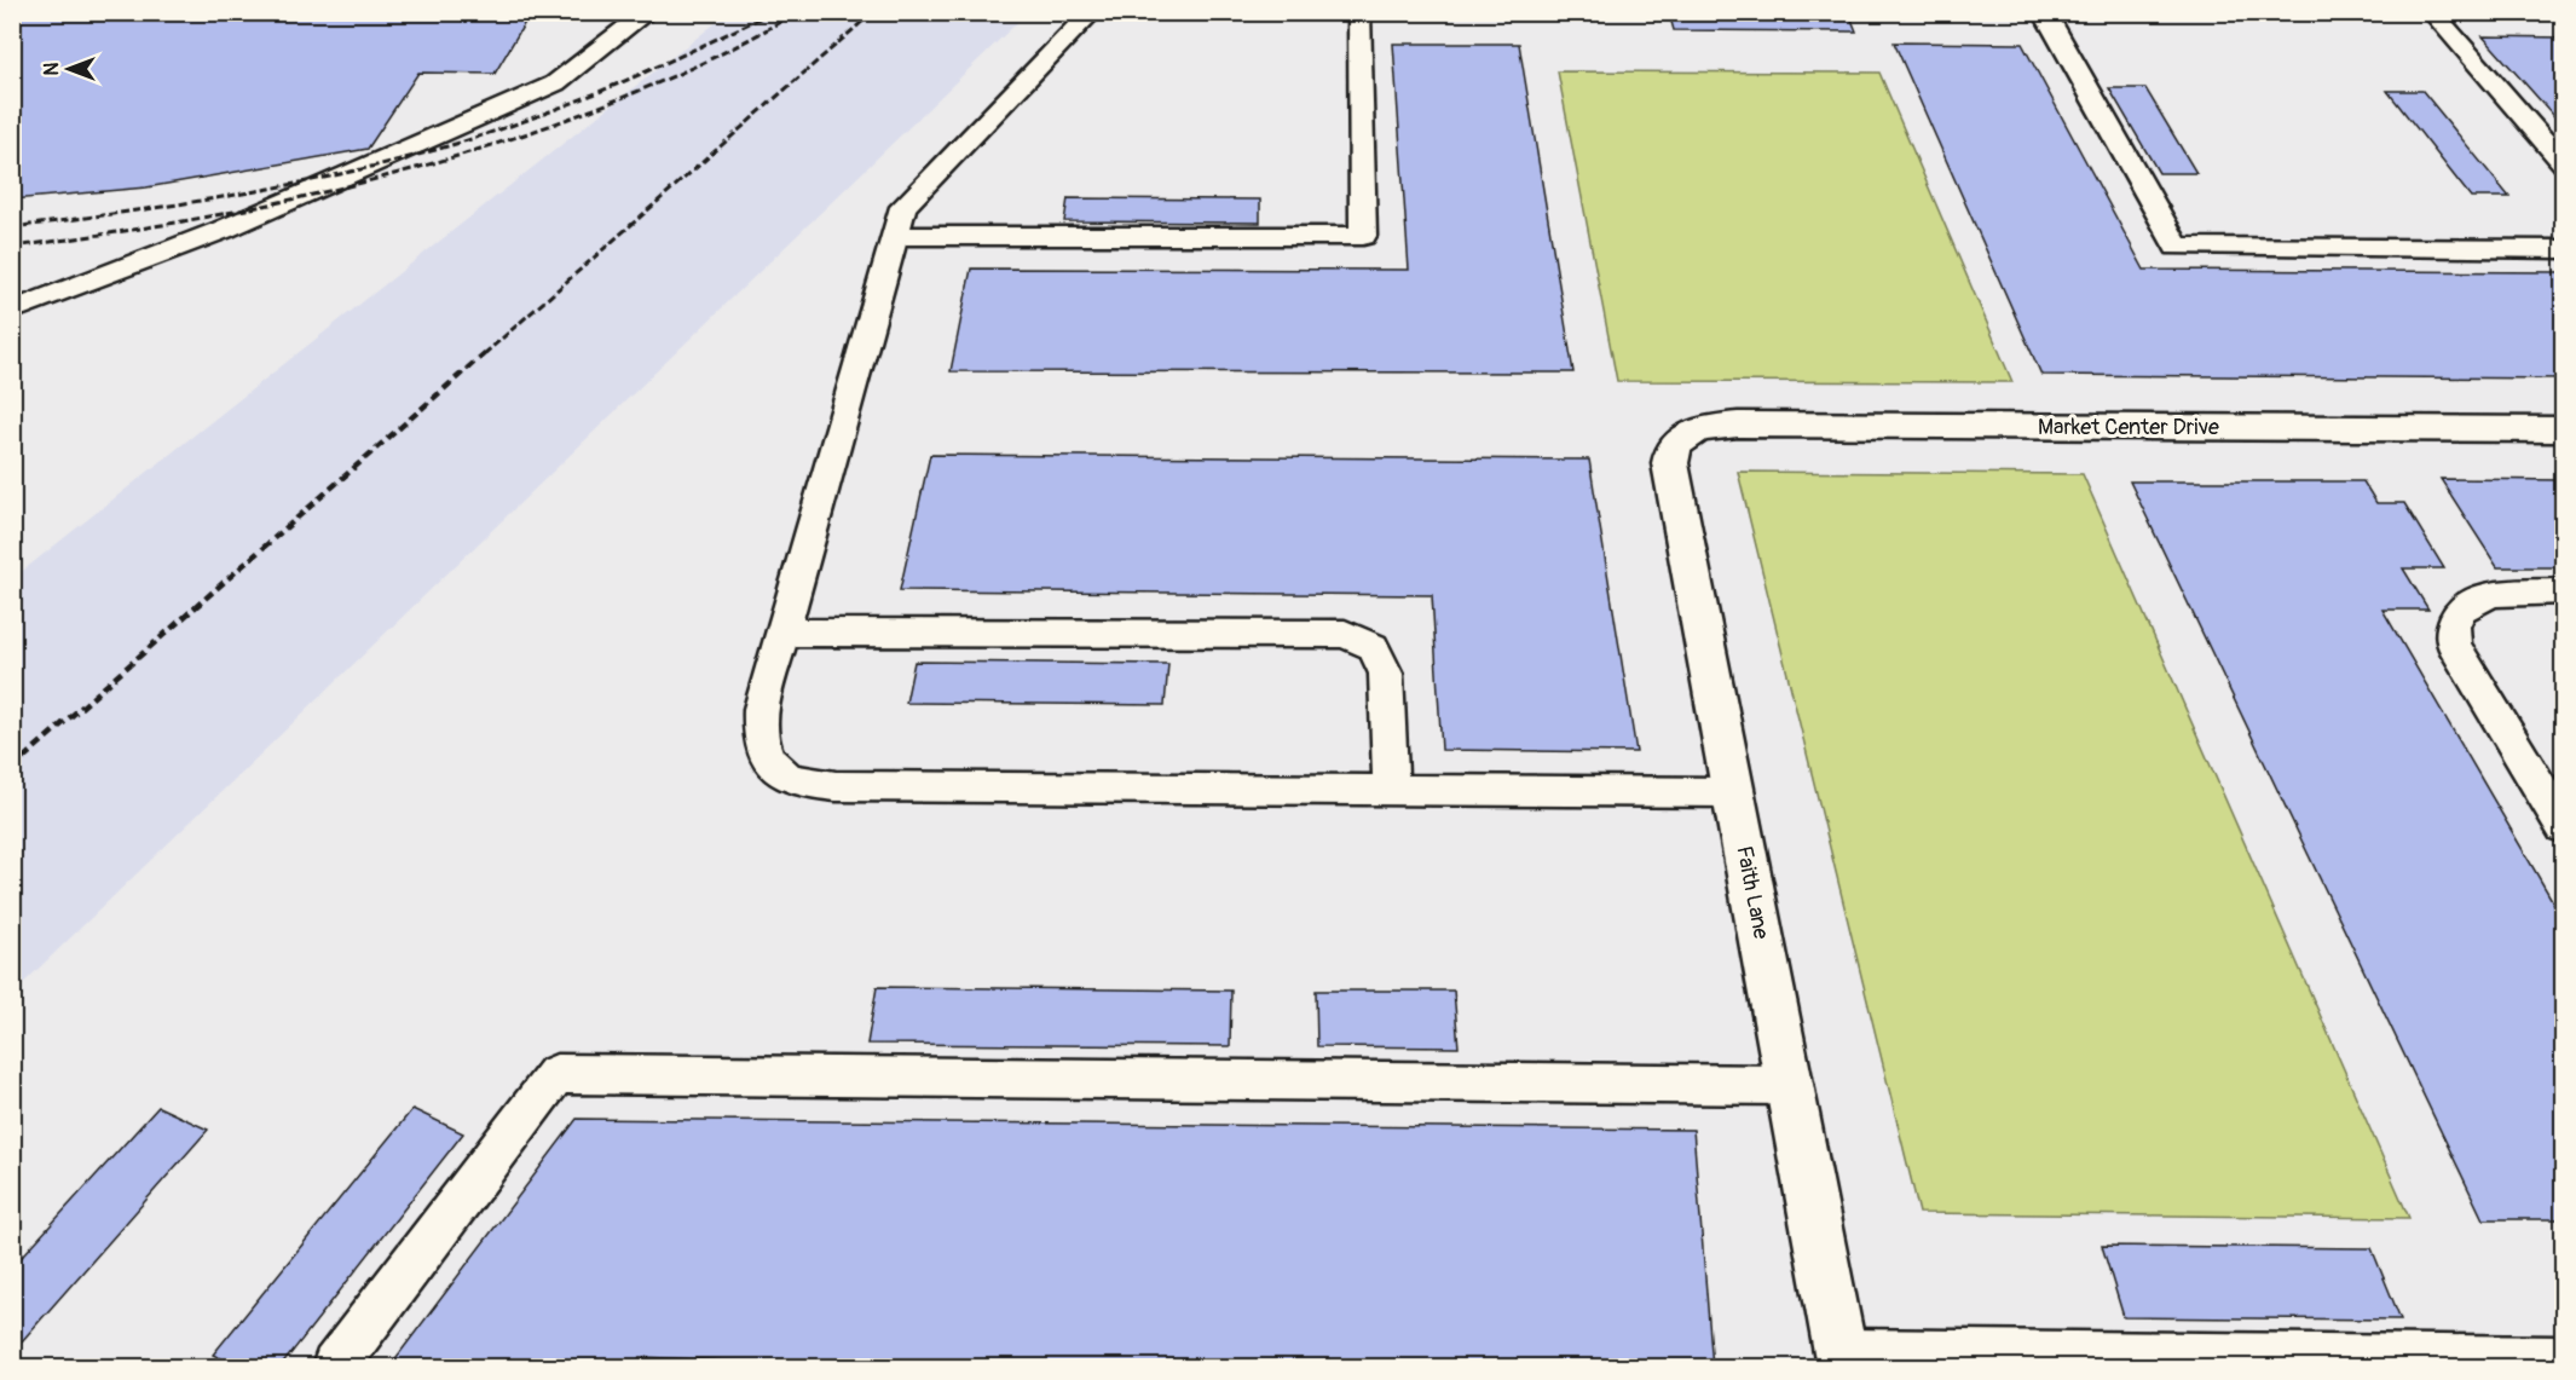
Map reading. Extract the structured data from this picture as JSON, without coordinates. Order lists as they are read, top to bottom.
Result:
{
  "streets": {
    "street": ["Market Center Drive", "Faith Lane"]
  },
  "crossings": [
    ["Market Center Drive", "Faith Lane"]
  ],
  "north": "left"
}
